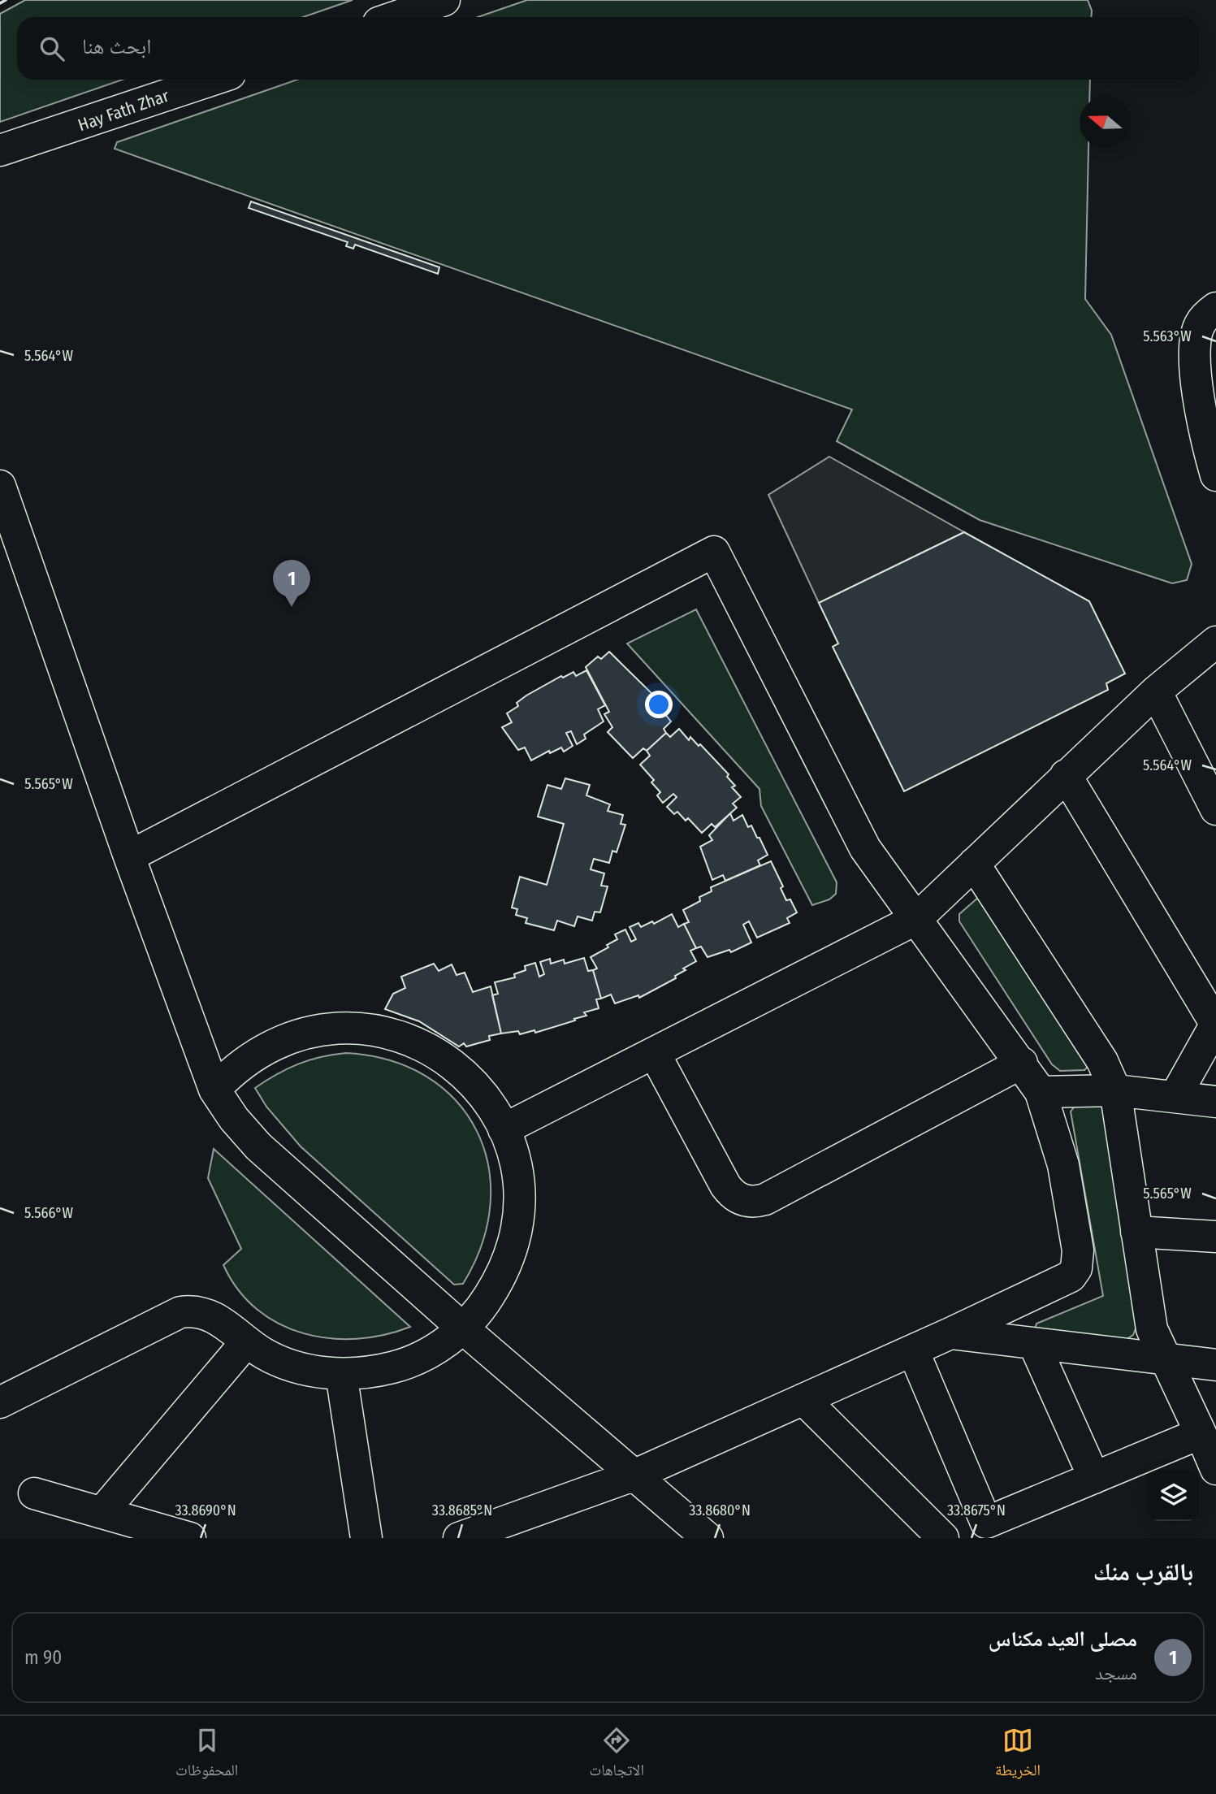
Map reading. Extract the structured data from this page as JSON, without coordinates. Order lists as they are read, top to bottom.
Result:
{
  "streets": {
    "street": ["Hay Fath Zhar"]
  },
  "north": "left",
  "page": {
    "search": "ابحث هنا",
    "pins": "1",
    "heading": "بالقرب منك",
    "list": [
      {
        "mark": "1",
        "name": "مصلى العيد مكناس",
        "note": "مسجد",
        "value": "90 m"
      }
    ],
    "nav": ["الخريطة", "الاتجاهات", "المحفوظات"]
  },
  "coordinates": [
    "5.563°W",
    "5.564°W",
    "5.565°W",
    "5.566°W",
    "33.8690°N",
    "33.8685°N",
    "33.8680°N",
    "33.8675°N"
  ]
}
